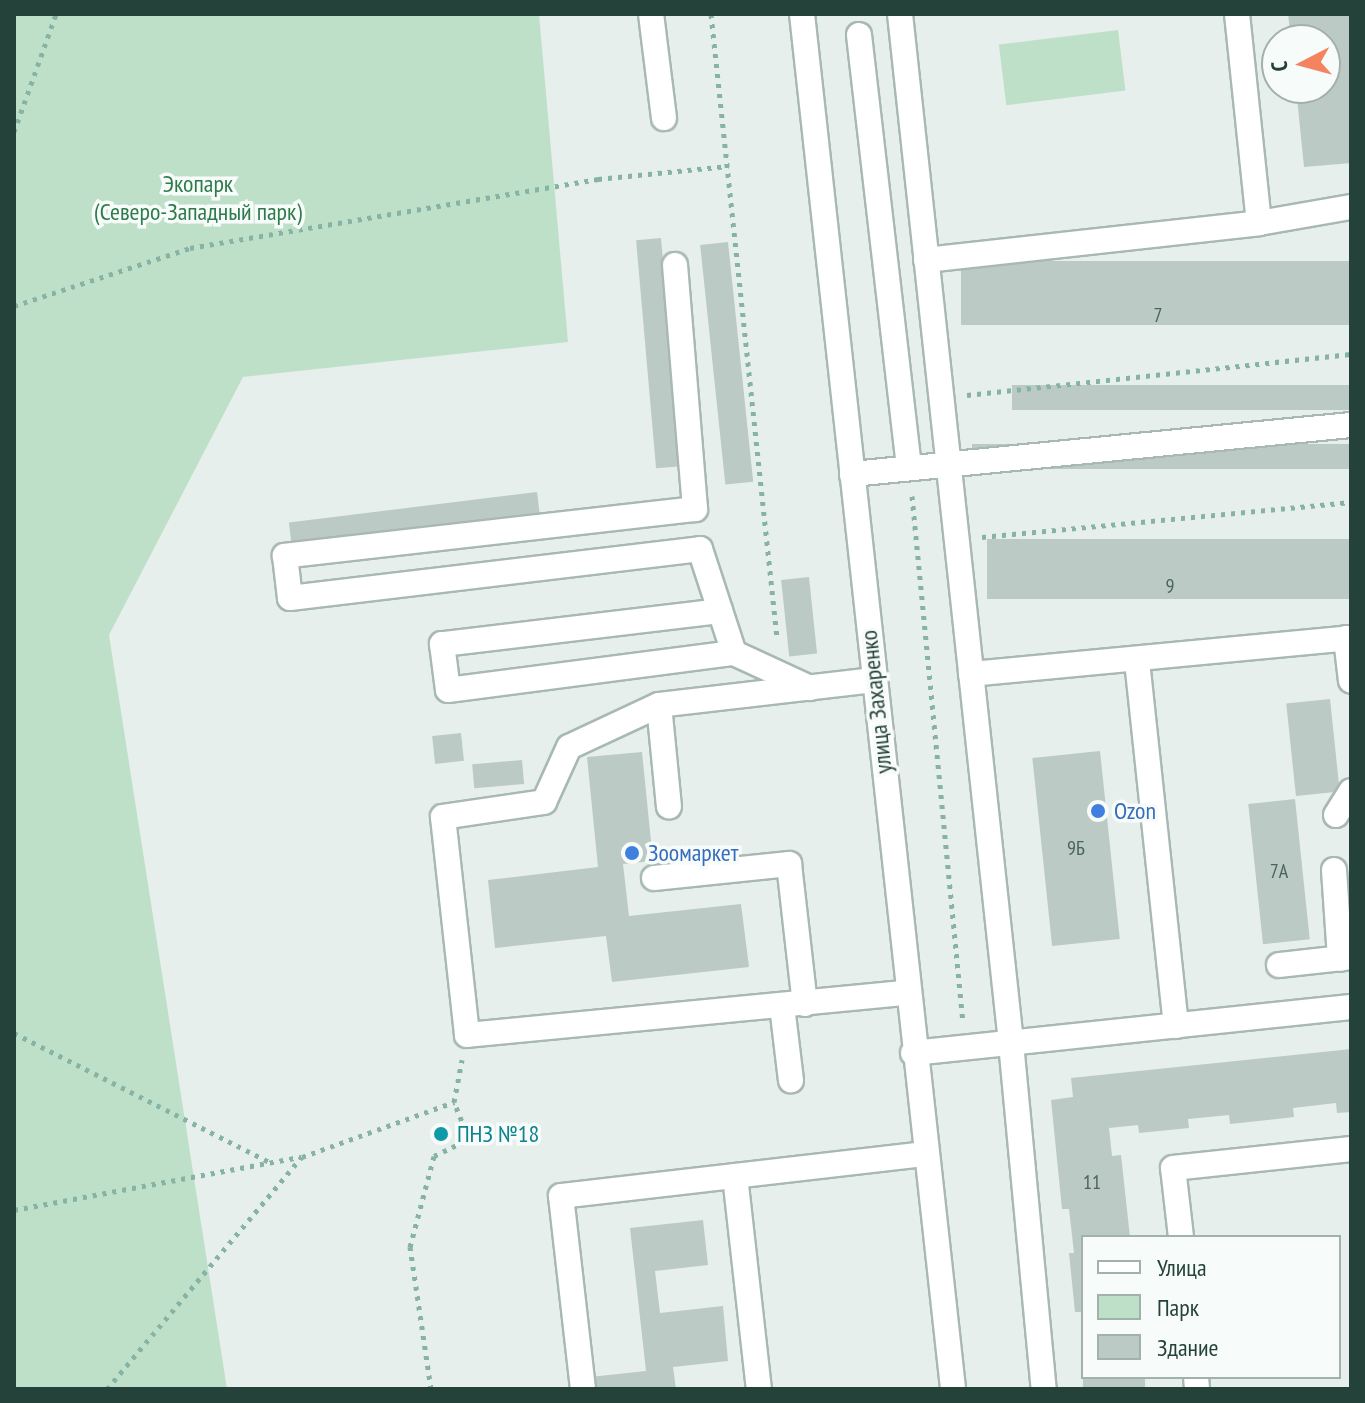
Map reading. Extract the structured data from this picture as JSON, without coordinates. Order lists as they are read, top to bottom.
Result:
{
  "streets": {
    "street": ["улица Захаренко"]
  },
  "parks": ["Экопарк (Северо-Западный парк)"],
  "places": ["Ozon", "Зоомаркет", "ПНЗ №18"],
  "house_numbers": [
    "7",
    "9",
    "9Б",
    "7А",
    "11"
  ],
  "legend": ["Улица", "Парк", "Здание"],
  "north": "left"
}
